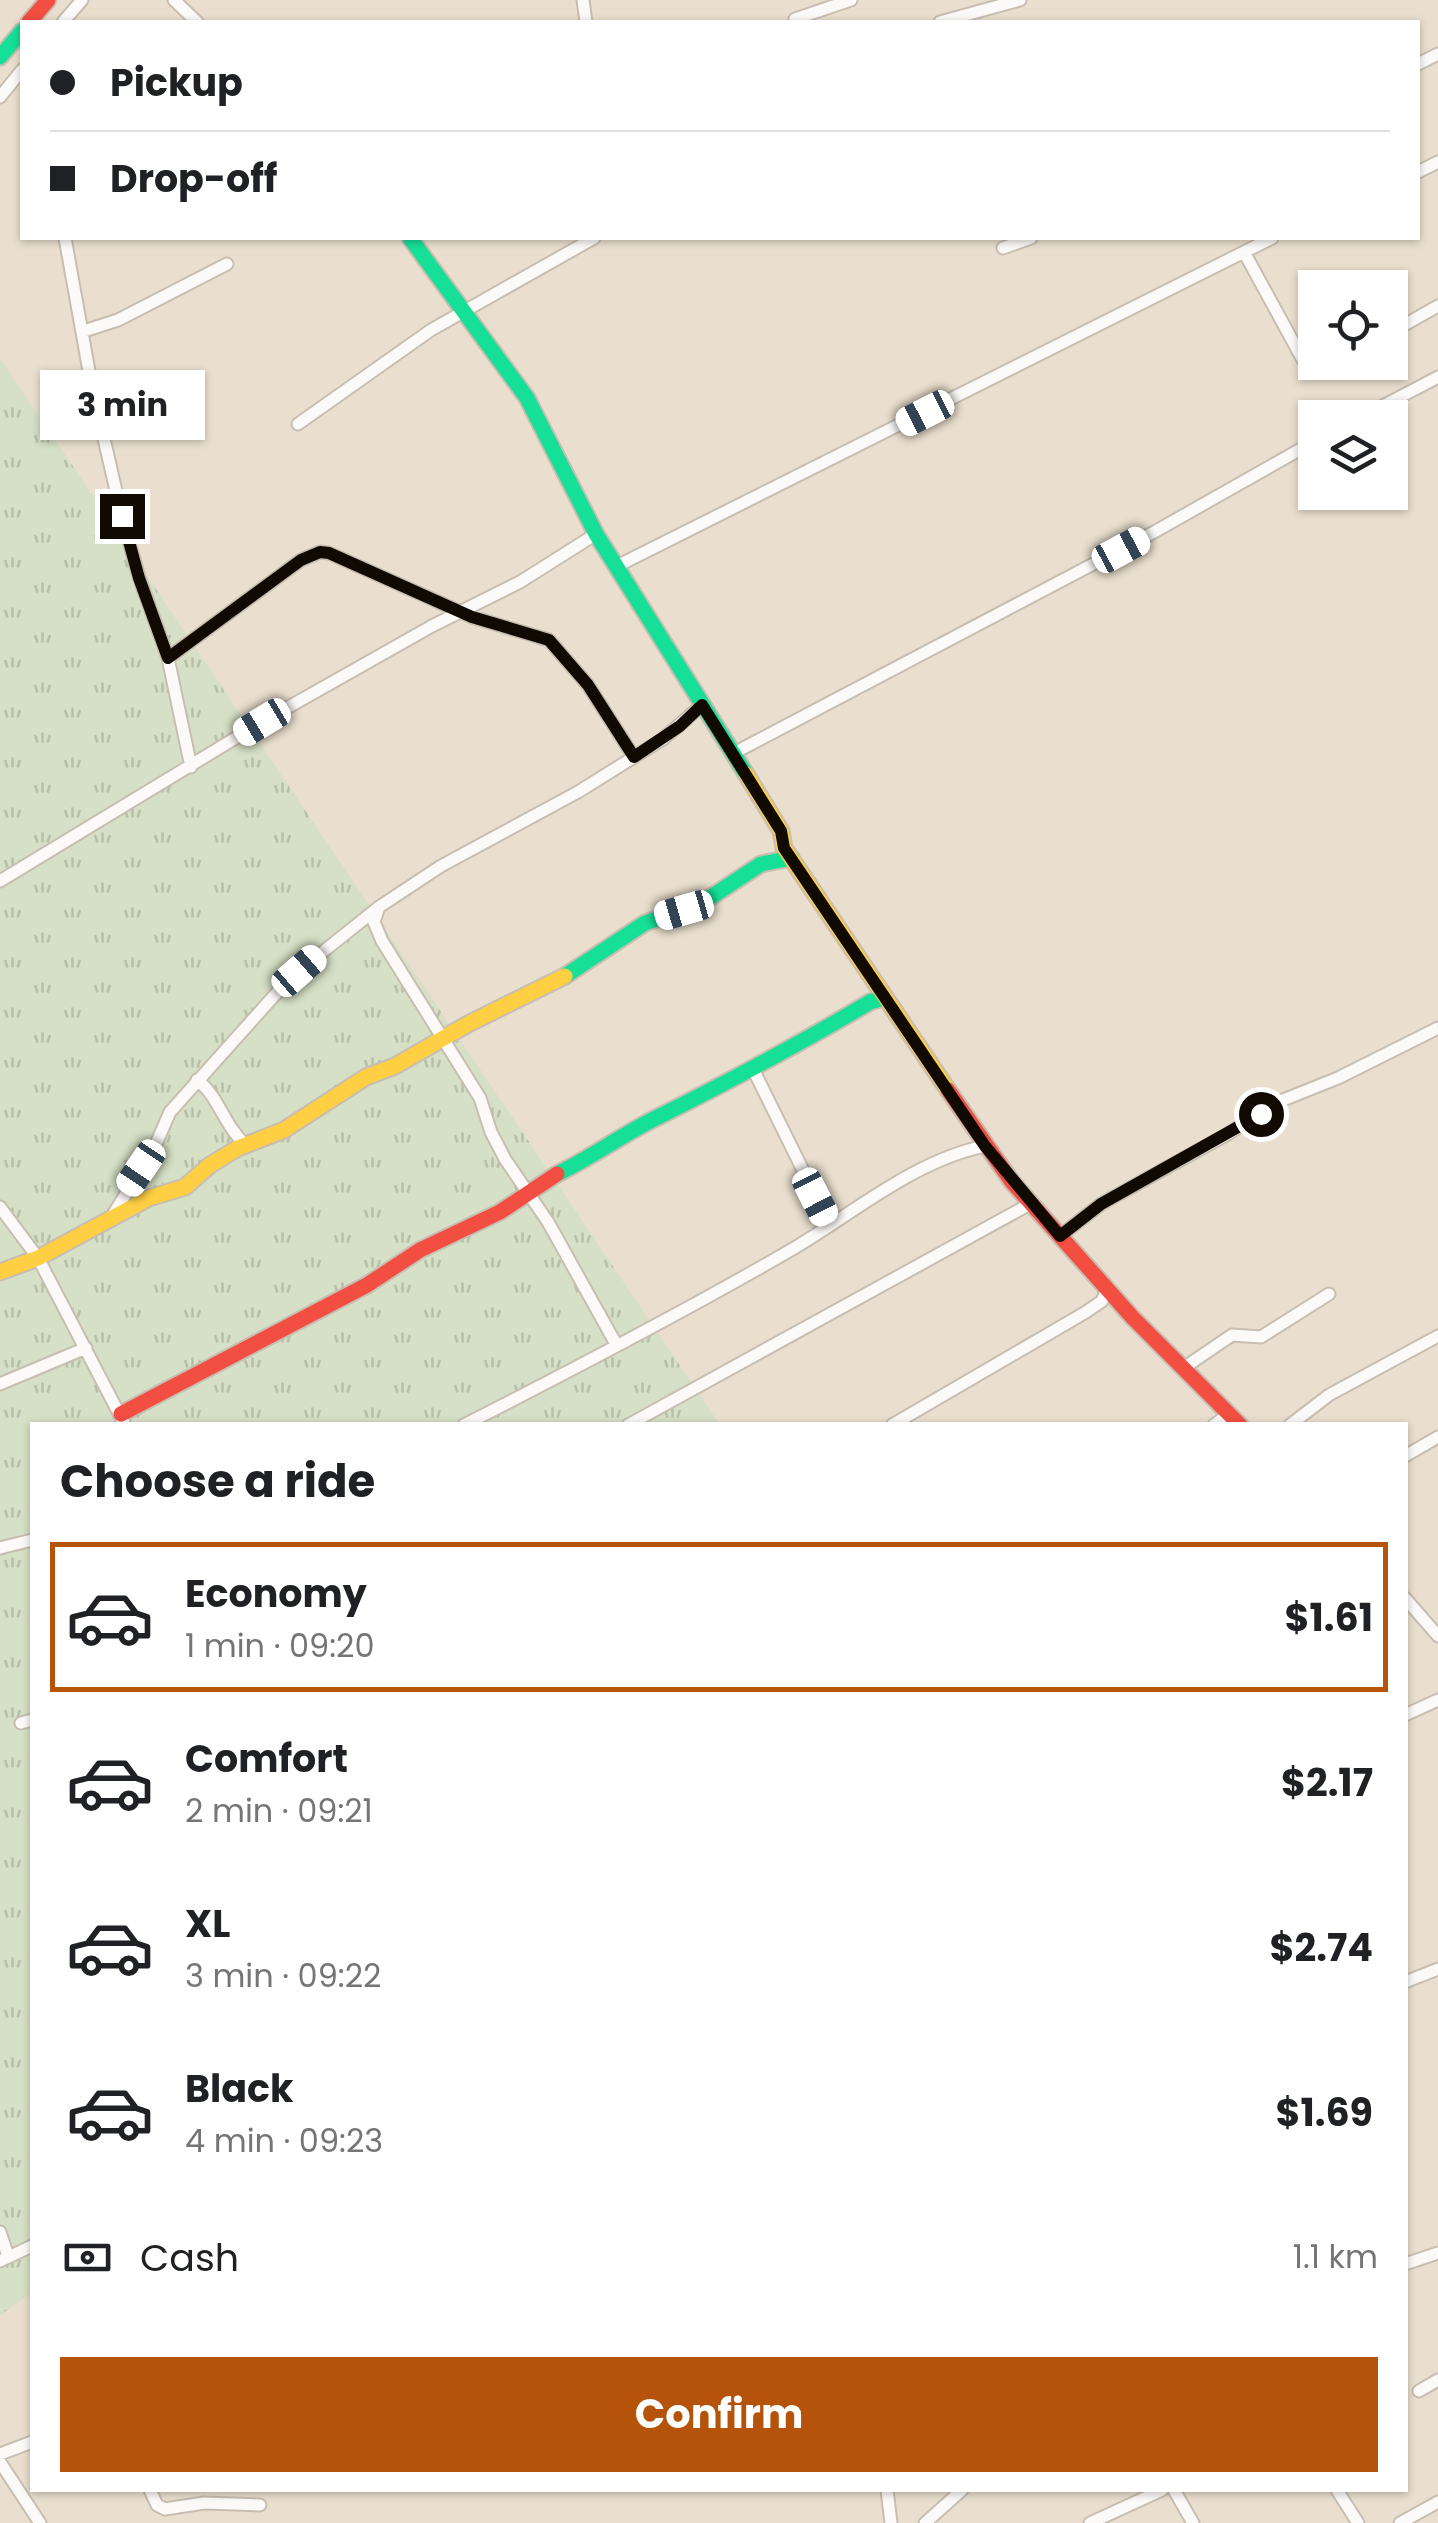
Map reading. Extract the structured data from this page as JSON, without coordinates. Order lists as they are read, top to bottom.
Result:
{
  "page": {
    "banner": ["Pickup", "Drop-off"],
    "bubble": "3 min",
    "heading": "Choose a ride",
    "list": [
      {
        "name": "Economy",
        "note": "1 min · 09:20",
        "value": "$1.61"
      },
      {
        "name": "Comfort",
        "note": "2 min · 09:21",
        "value": "$2.17"
      },
      {
        "name": "XL",
        "note": "3 min · 09:22",
        "value": "$2.74"
      },
      {
        "name": "Black",
        "note": "4 min · 09:23",
        "value": "$1.69"
      }
    ],
    "pay": ["Cash", "1.1 km"],
    "buttons": "Confirm"
  }
}
